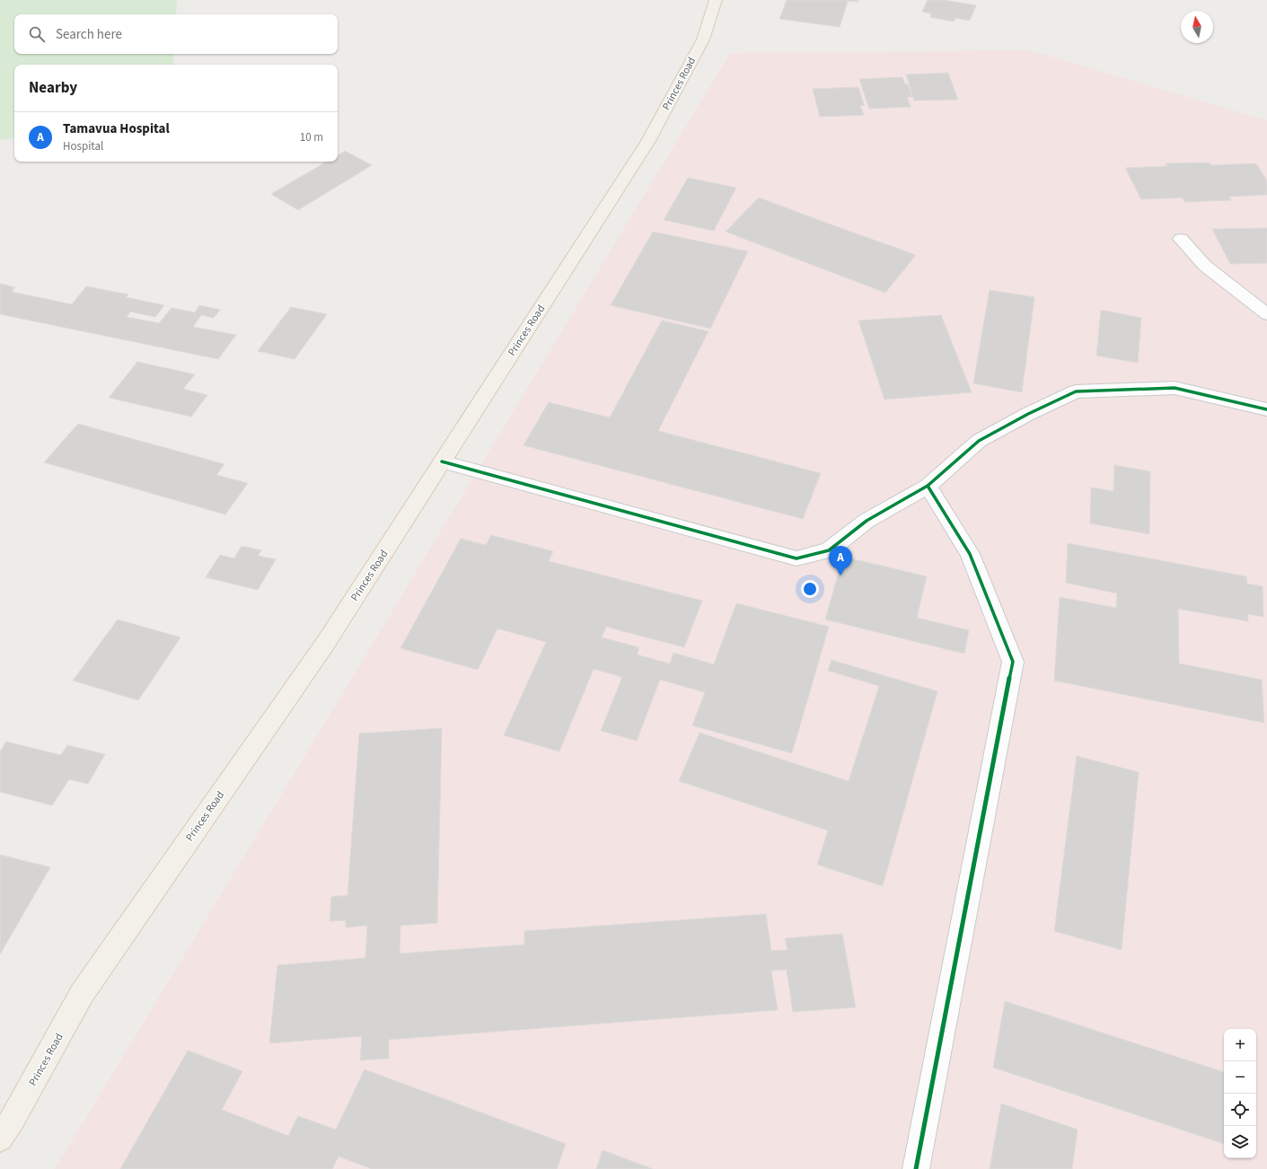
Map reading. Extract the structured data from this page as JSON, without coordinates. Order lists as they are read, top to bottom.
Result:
{
  "streets": {
    "main road": ["Princes Road"]
  },
  "north": "top",
  "page": {
    "search": "Search here",
    "heading": "Nearby",
    "list": [
      {
        "mark": "A",
        "name": "Tamavua Hospital",
        "note": "Hospital",
        "value": "10 m"
      }
    ],
    "pins": "A",
    "map_buttons": ["+", "−"]
  }
}
